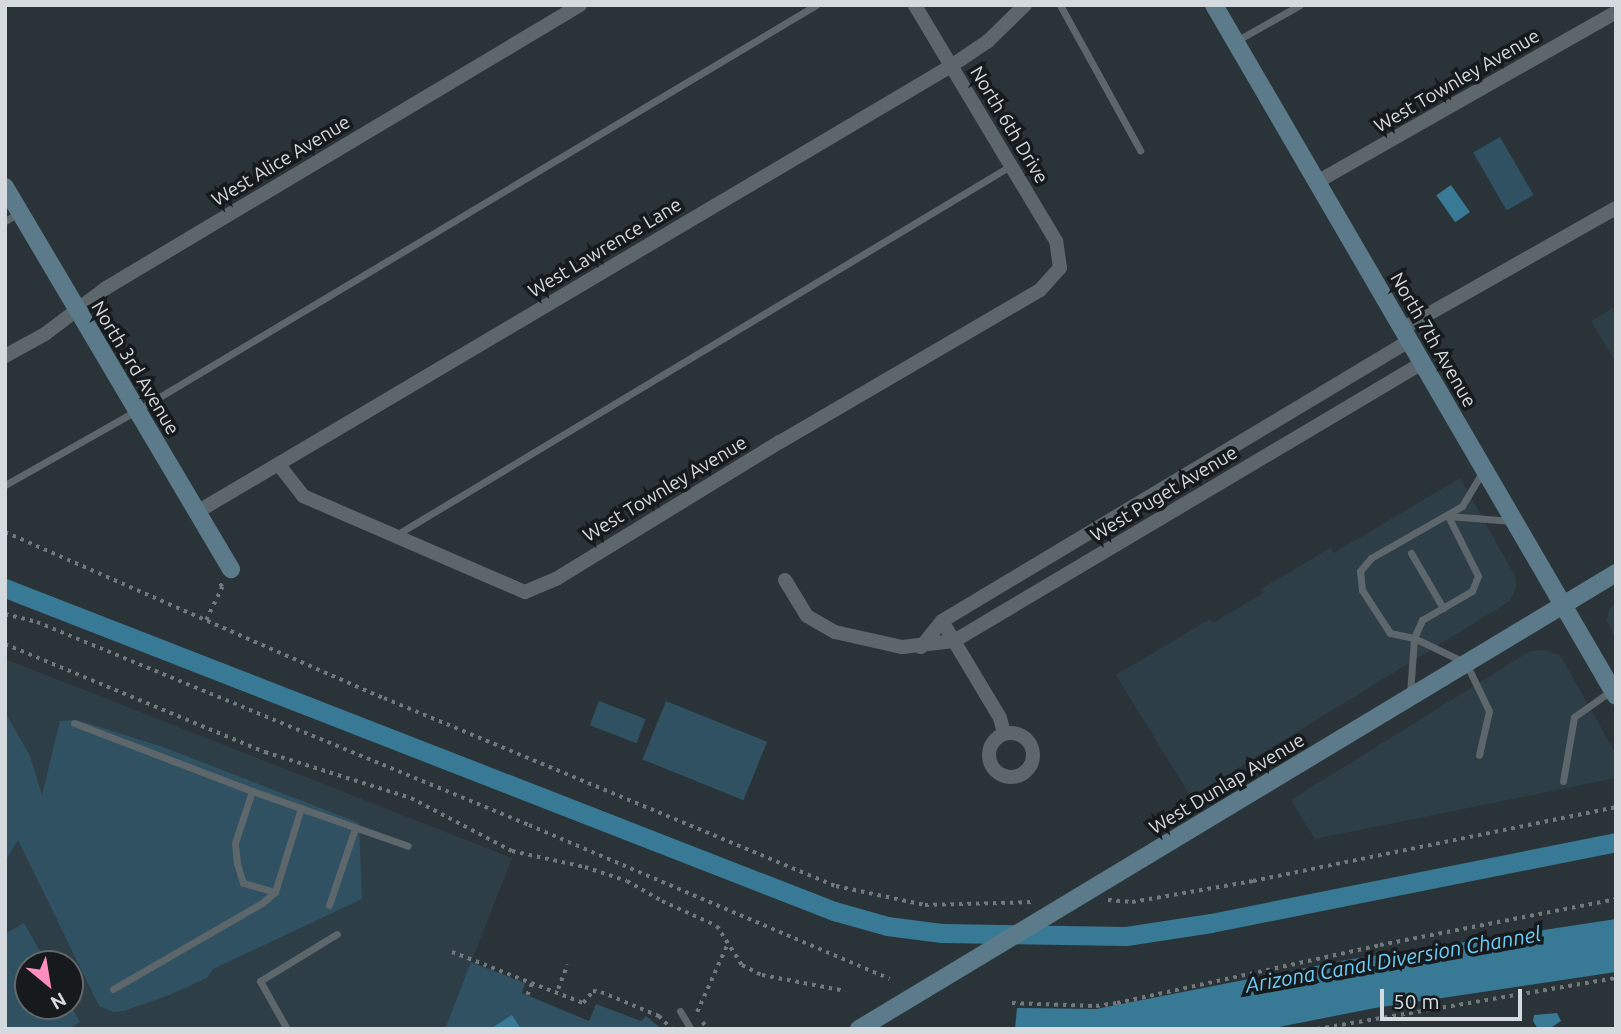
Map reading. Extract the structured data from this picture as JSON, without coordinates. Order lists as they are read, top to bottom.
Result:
{
  "streets": {
    "main road": ["North 7th Avenue", "North 3rd Avenue", "West Dunlap Avenue"],
    "street": [
      "West Townley Avenue",
      "North 6th Drive",
      "West Alice Avenue",
      "West Lawrence Lane",
      "West Puget Avenue"
    ]
  },
  "crossings": [
    ["West Townley Avenue", "North 6th Drive"],
    ["West Townley Avenue", "West Lawrence Lane"],
    ["West Townley Avenue", "North 7th Avenue"],
    ["North 6th Drive", "West Lawrence Lane"],
    ["West Alice Avenue", "North 3rd Avenue"],
    ["West Lawrence Lane", "North 3rd Avenue"],
    ["North 7th Avenue", "West Puget Avenue"],
    ["North 7th Avenue", "West Dunlap Avenue"]
  ],
  "water": ["Arizona Canal Diversion Channel"],
  "scale_bar": "50 m",
  "north": "bottom right"
}
